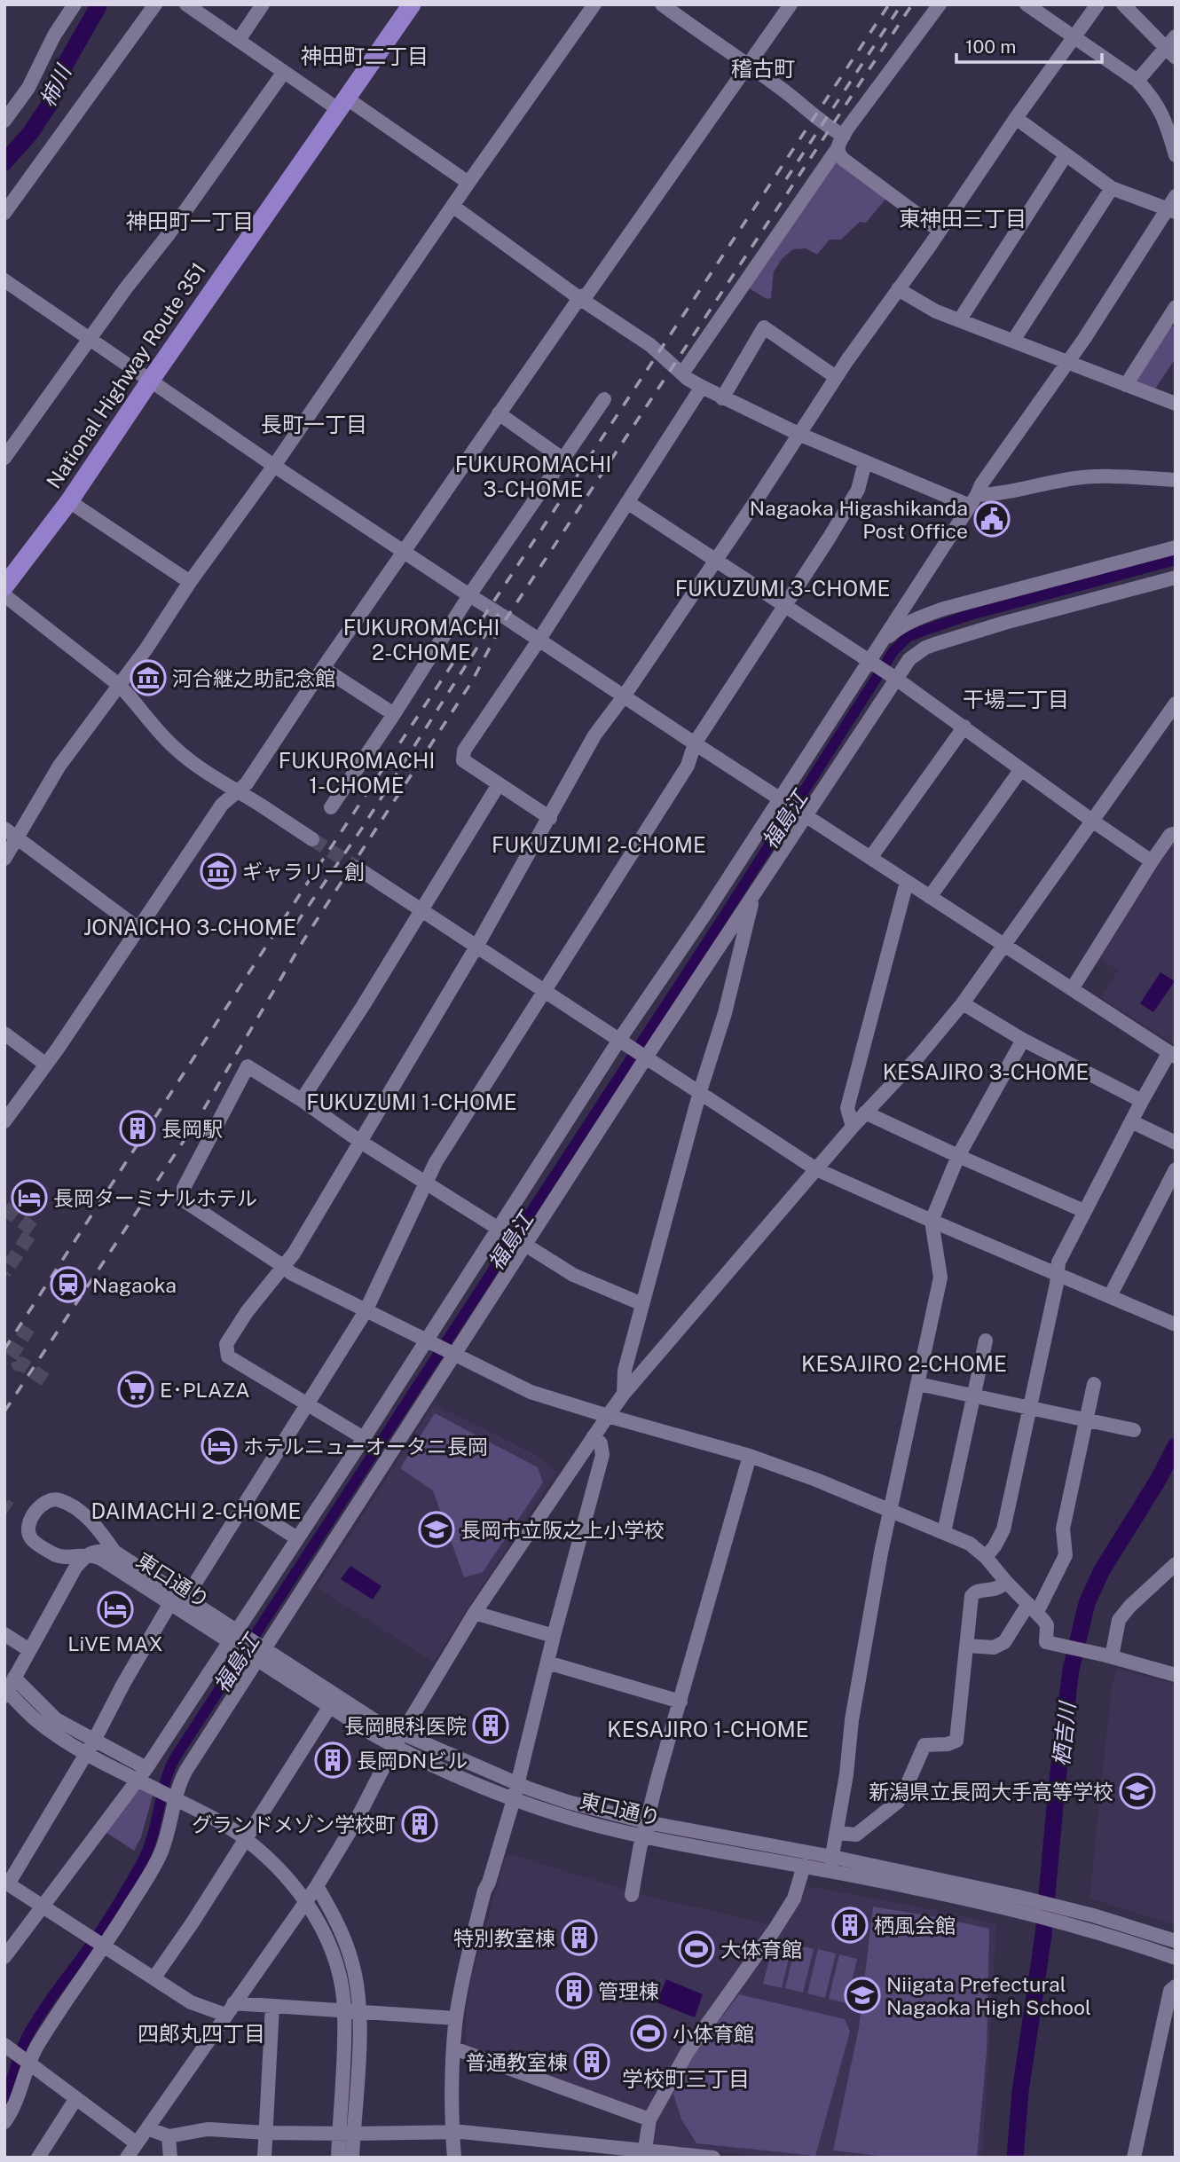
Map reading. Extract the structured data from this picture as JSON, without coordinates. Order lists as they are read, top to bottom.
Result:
{
  "streets": {
    "highway": ["National Highway Route 351"],
    "street": ["東口通り"]
  },
  "districts": [
    "神田町二丁目",
    "稽古町",
    "東神田三丁目",
    "神田町一丁目",
    "長町一丁目",
    "FUKUROMACHI 3-CHOME",
    "FUKUZUMI 3-CHOME",
    "FUKUROMACHI 2-CHOME",
    "干場二丁目",
    "FUKUROMACHI 1-CHOME",
    "FUKUZUMI 2-CHOME",
    "JONAICHO 3-CHOME",
    "KESAJIRO 3-CHOME",
    "FUKUZUMI 1-CHOME",
    "KESAJIRO 2-CHOME",
    "DAIMACHI 2-CHOME",
    "KESAJIRO 1-CHOME",
    "四郎丸四丁目",
    "学校町三丁目"
  ],
  "water": ["柿川", "福島江", "栖吉川"],
  "places": {
    "public building": ["Nagaoka Higashikanda Post Office"],
    "museum": ["河合継之助記念館", "ギャラリー創"],
    "building": [
      "長岡駅",
      "長岡眼科医院",
      "長岡DNビル",
      "グランドメゾン学校町",
      "栖風会館",
      "特別教室棟",
      "管理棟",
      "普通教室棟"
    ],
    "hotel": ["長岡ターミナルホテル", "ホテルニューオータニ長岡", "LiVE MAX"],
    "station": ["Nagaoka"],
    "supermarket": ["E･PLAZA"],
    "school or university": ["長岡市立阪之上小学校", "新潟県立長岡大手高等学校", "Niigata Prefectural Nagaoka High School"],
    "sports": ["大体育館", "小体育館"]
  },
  "scale_bar": "100 m"
}
